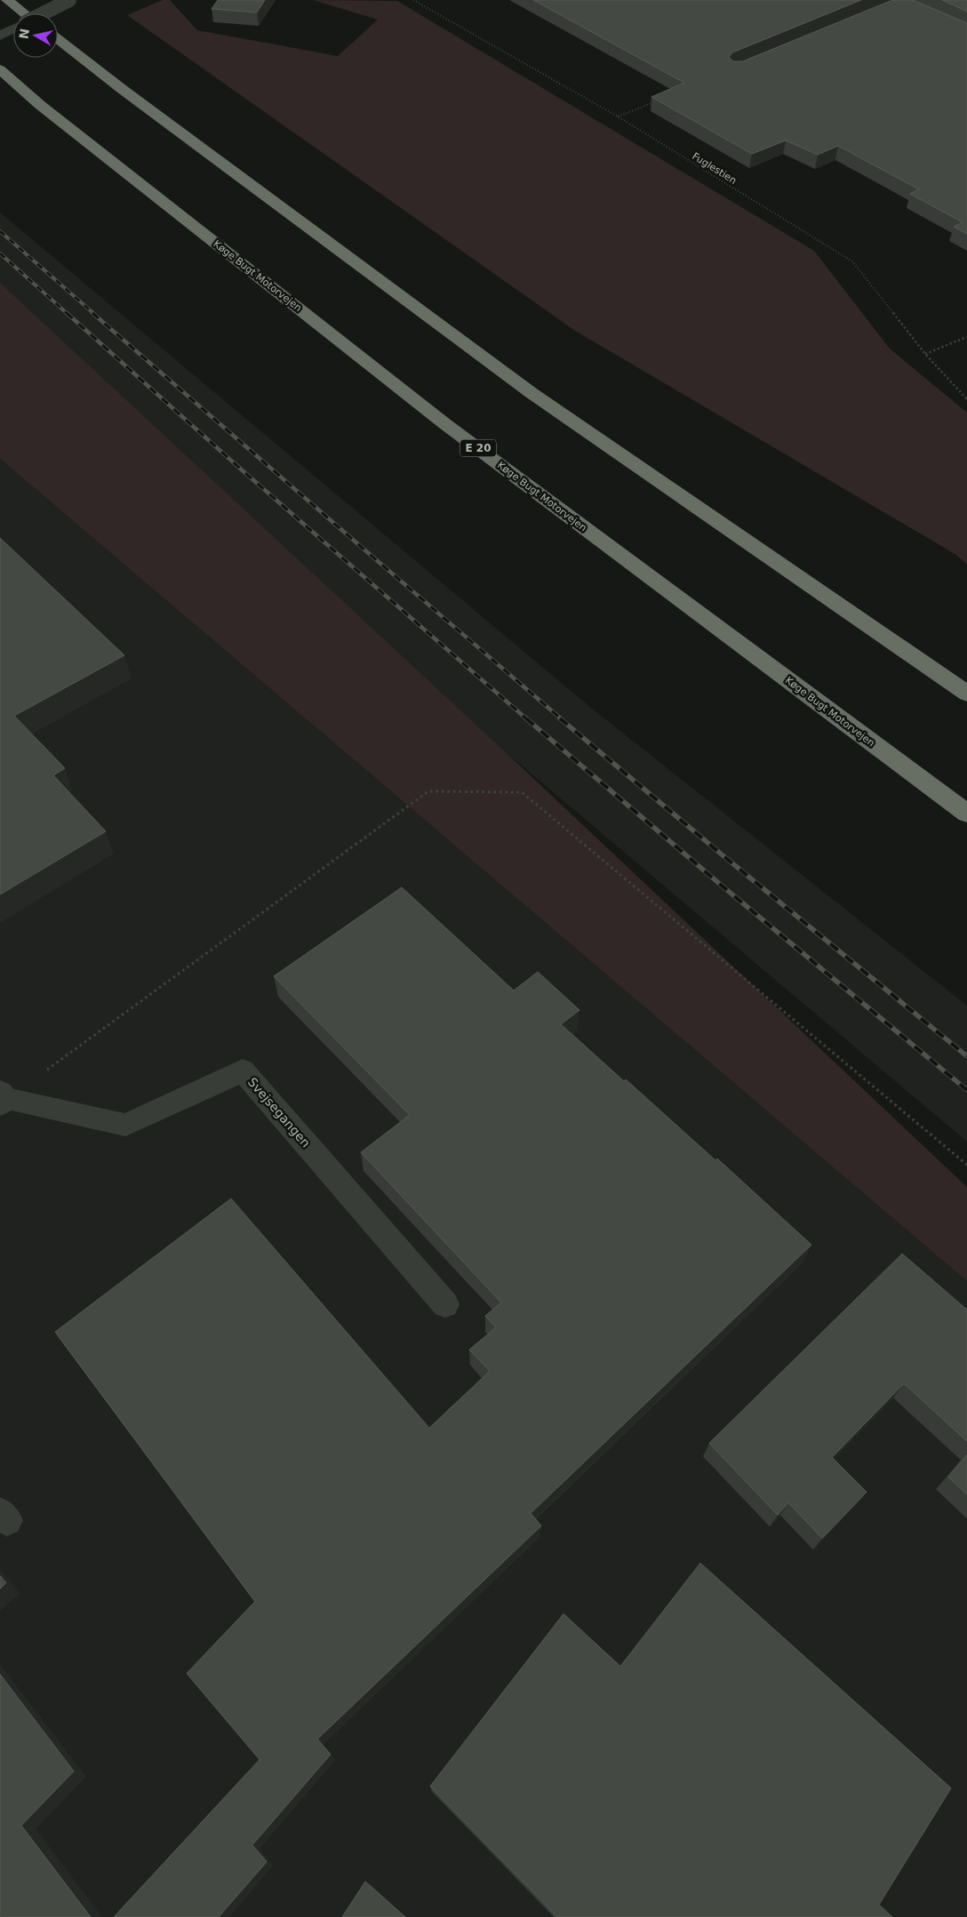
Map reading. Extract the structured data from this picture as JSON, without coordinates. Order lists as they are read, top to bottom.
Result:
{
  "streets": {
    "highway": ["Køge Bugt Motorvejen", "E 20"],
    "street": ["Svejsegangen"],
    "path": ["Fuglestien"]
  },
  "north": "left"
}
